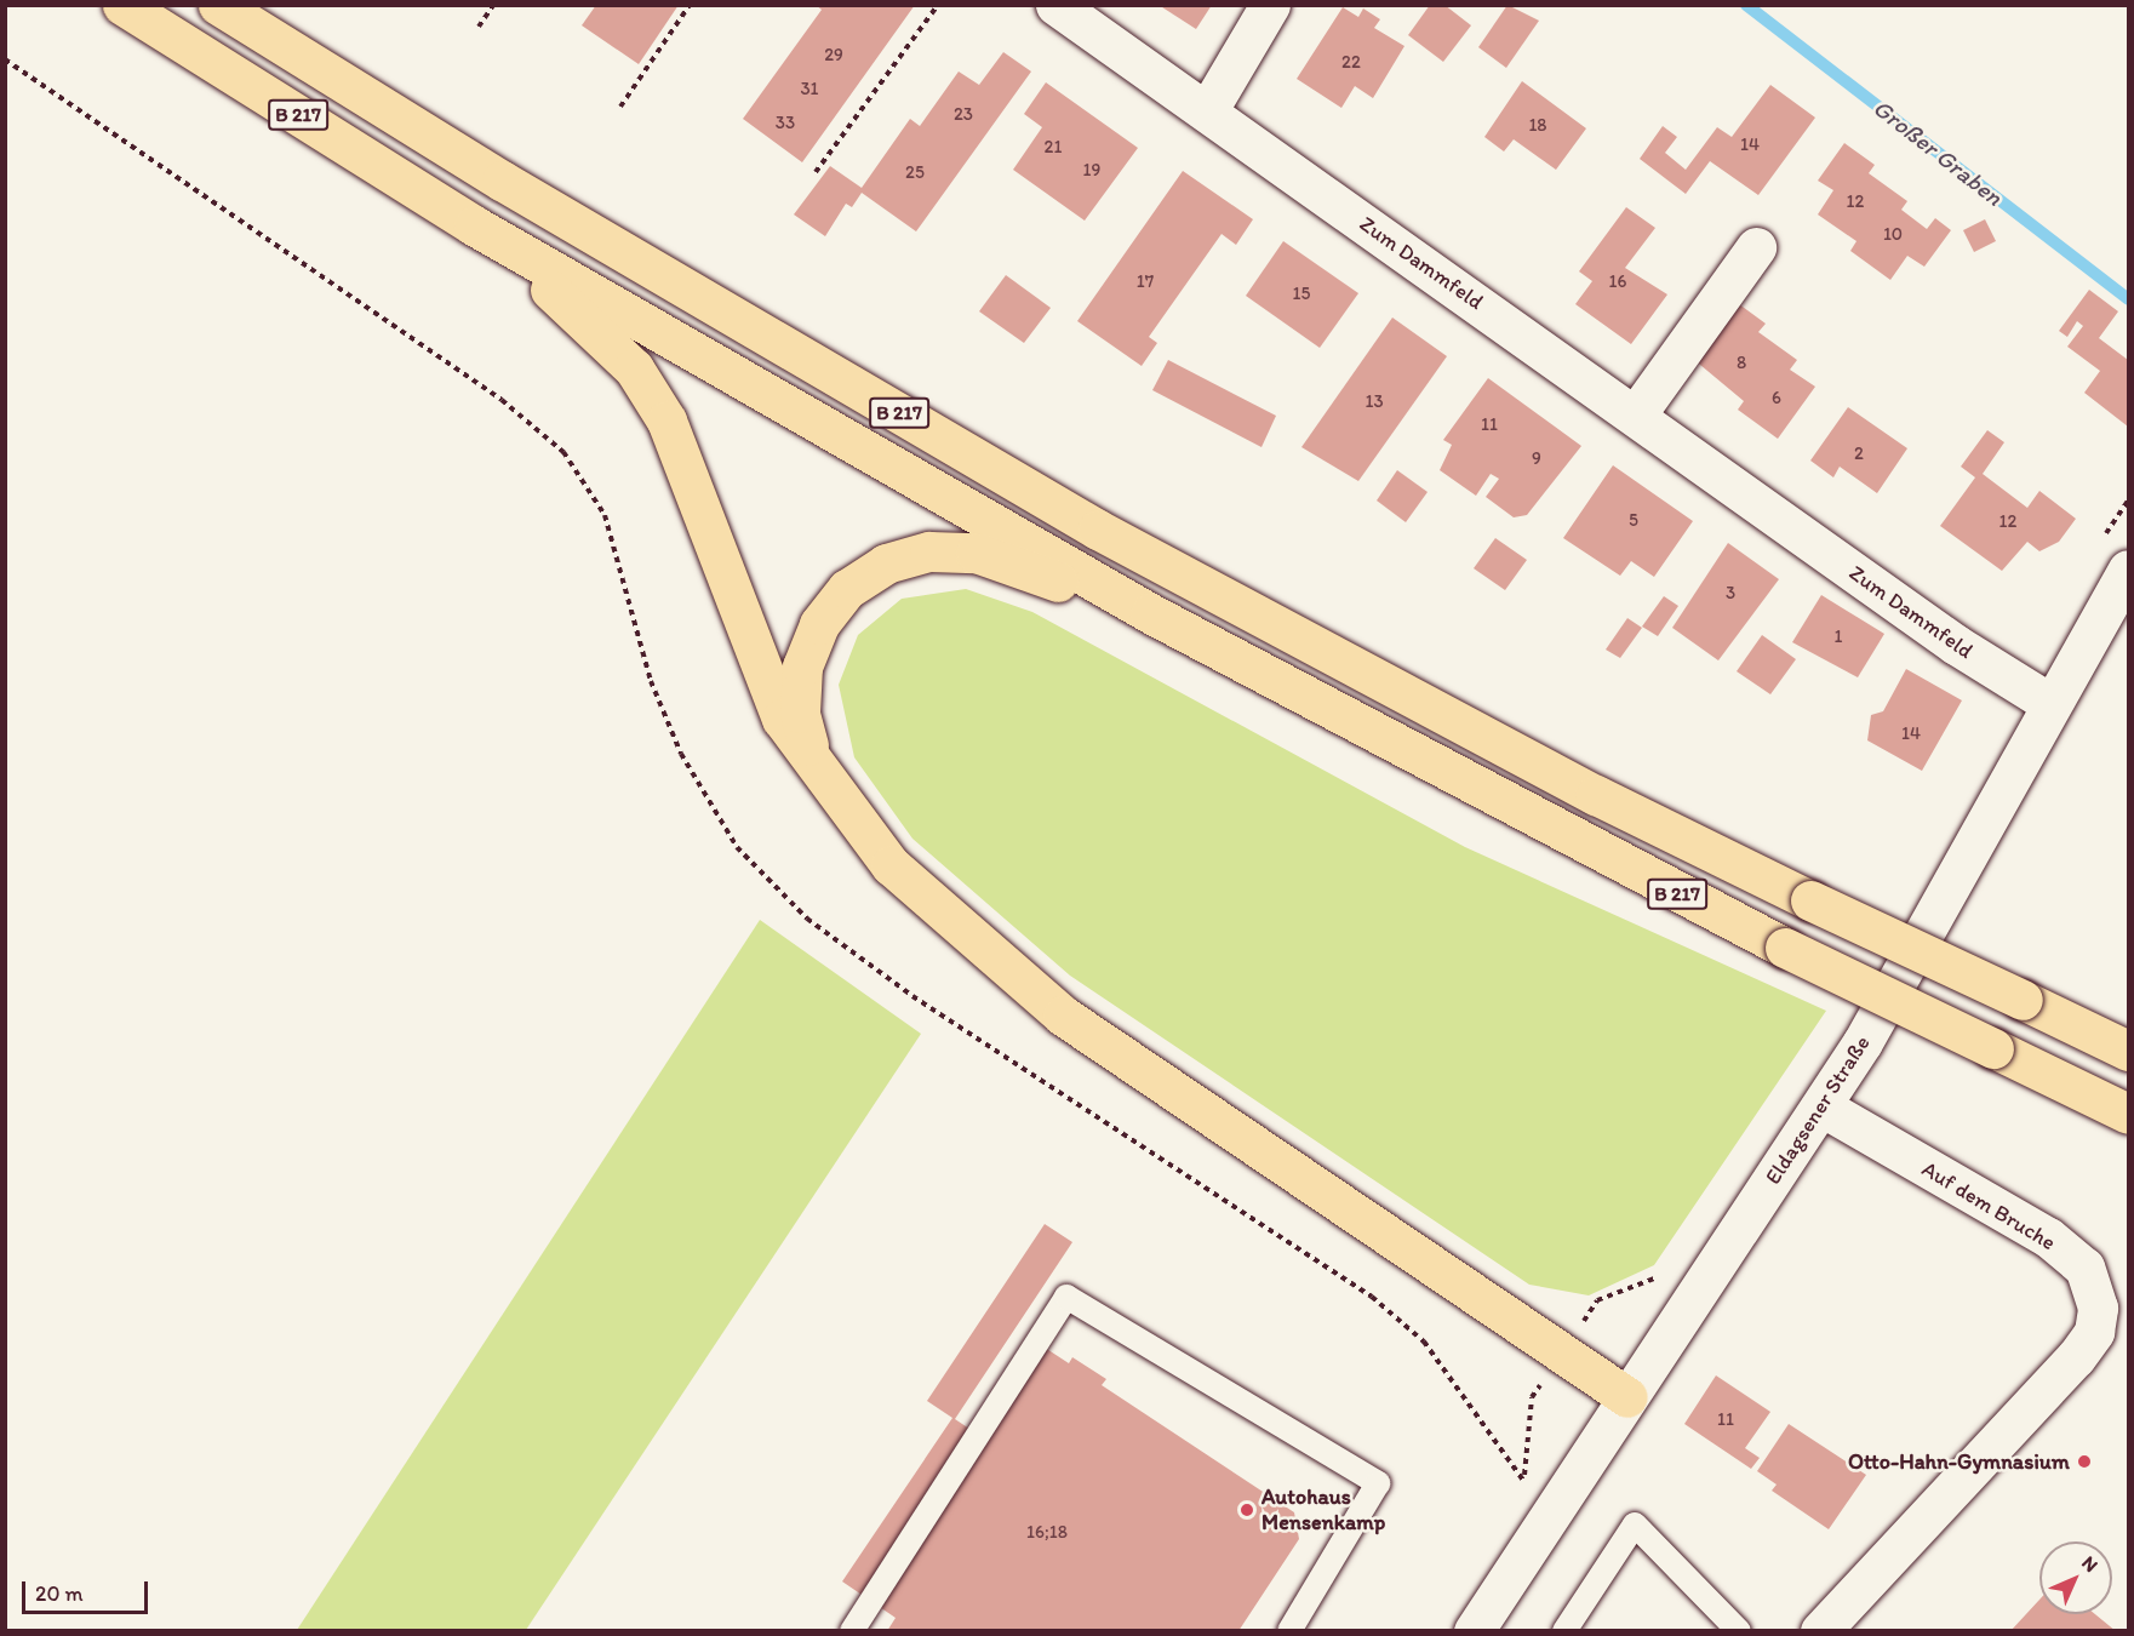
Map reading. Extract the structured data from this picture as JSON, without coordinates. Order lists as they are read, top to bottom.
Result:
{
  "streets": {
    "highway": ["B 217"],
    "street": ["Zum Dammfeld", "Eldagsener Straße", "Auf dem Bruche"]
  },
  "crossings": [
    ["Zum Dammfeld", "Eldagsener Straße"],
    ["Eldagsener Straße", "Auf dem Bruche"]
  ],
  "water": ["Großer Graben"],
  "places": ["Otto-Hahn-Gymnasium", "Autohaus Mensenkamp"],
  "house_numbers": [
    "29",
    "22",
    "31",
    "23",
    "33",
    "18",
    "14",
    "21",
    "19",
    "25",
    "12",
    "10",
    "17",
    "16",
    "15",
    "8",
    "6",
    "13",
    "11",
    "2",
    "9",
    "5",
    "12",
    "3",
    "1",
    "14",
    "11",
    "16;18"
  ],
  "scale_bar": "20 m",
  "north": "top right"
}
